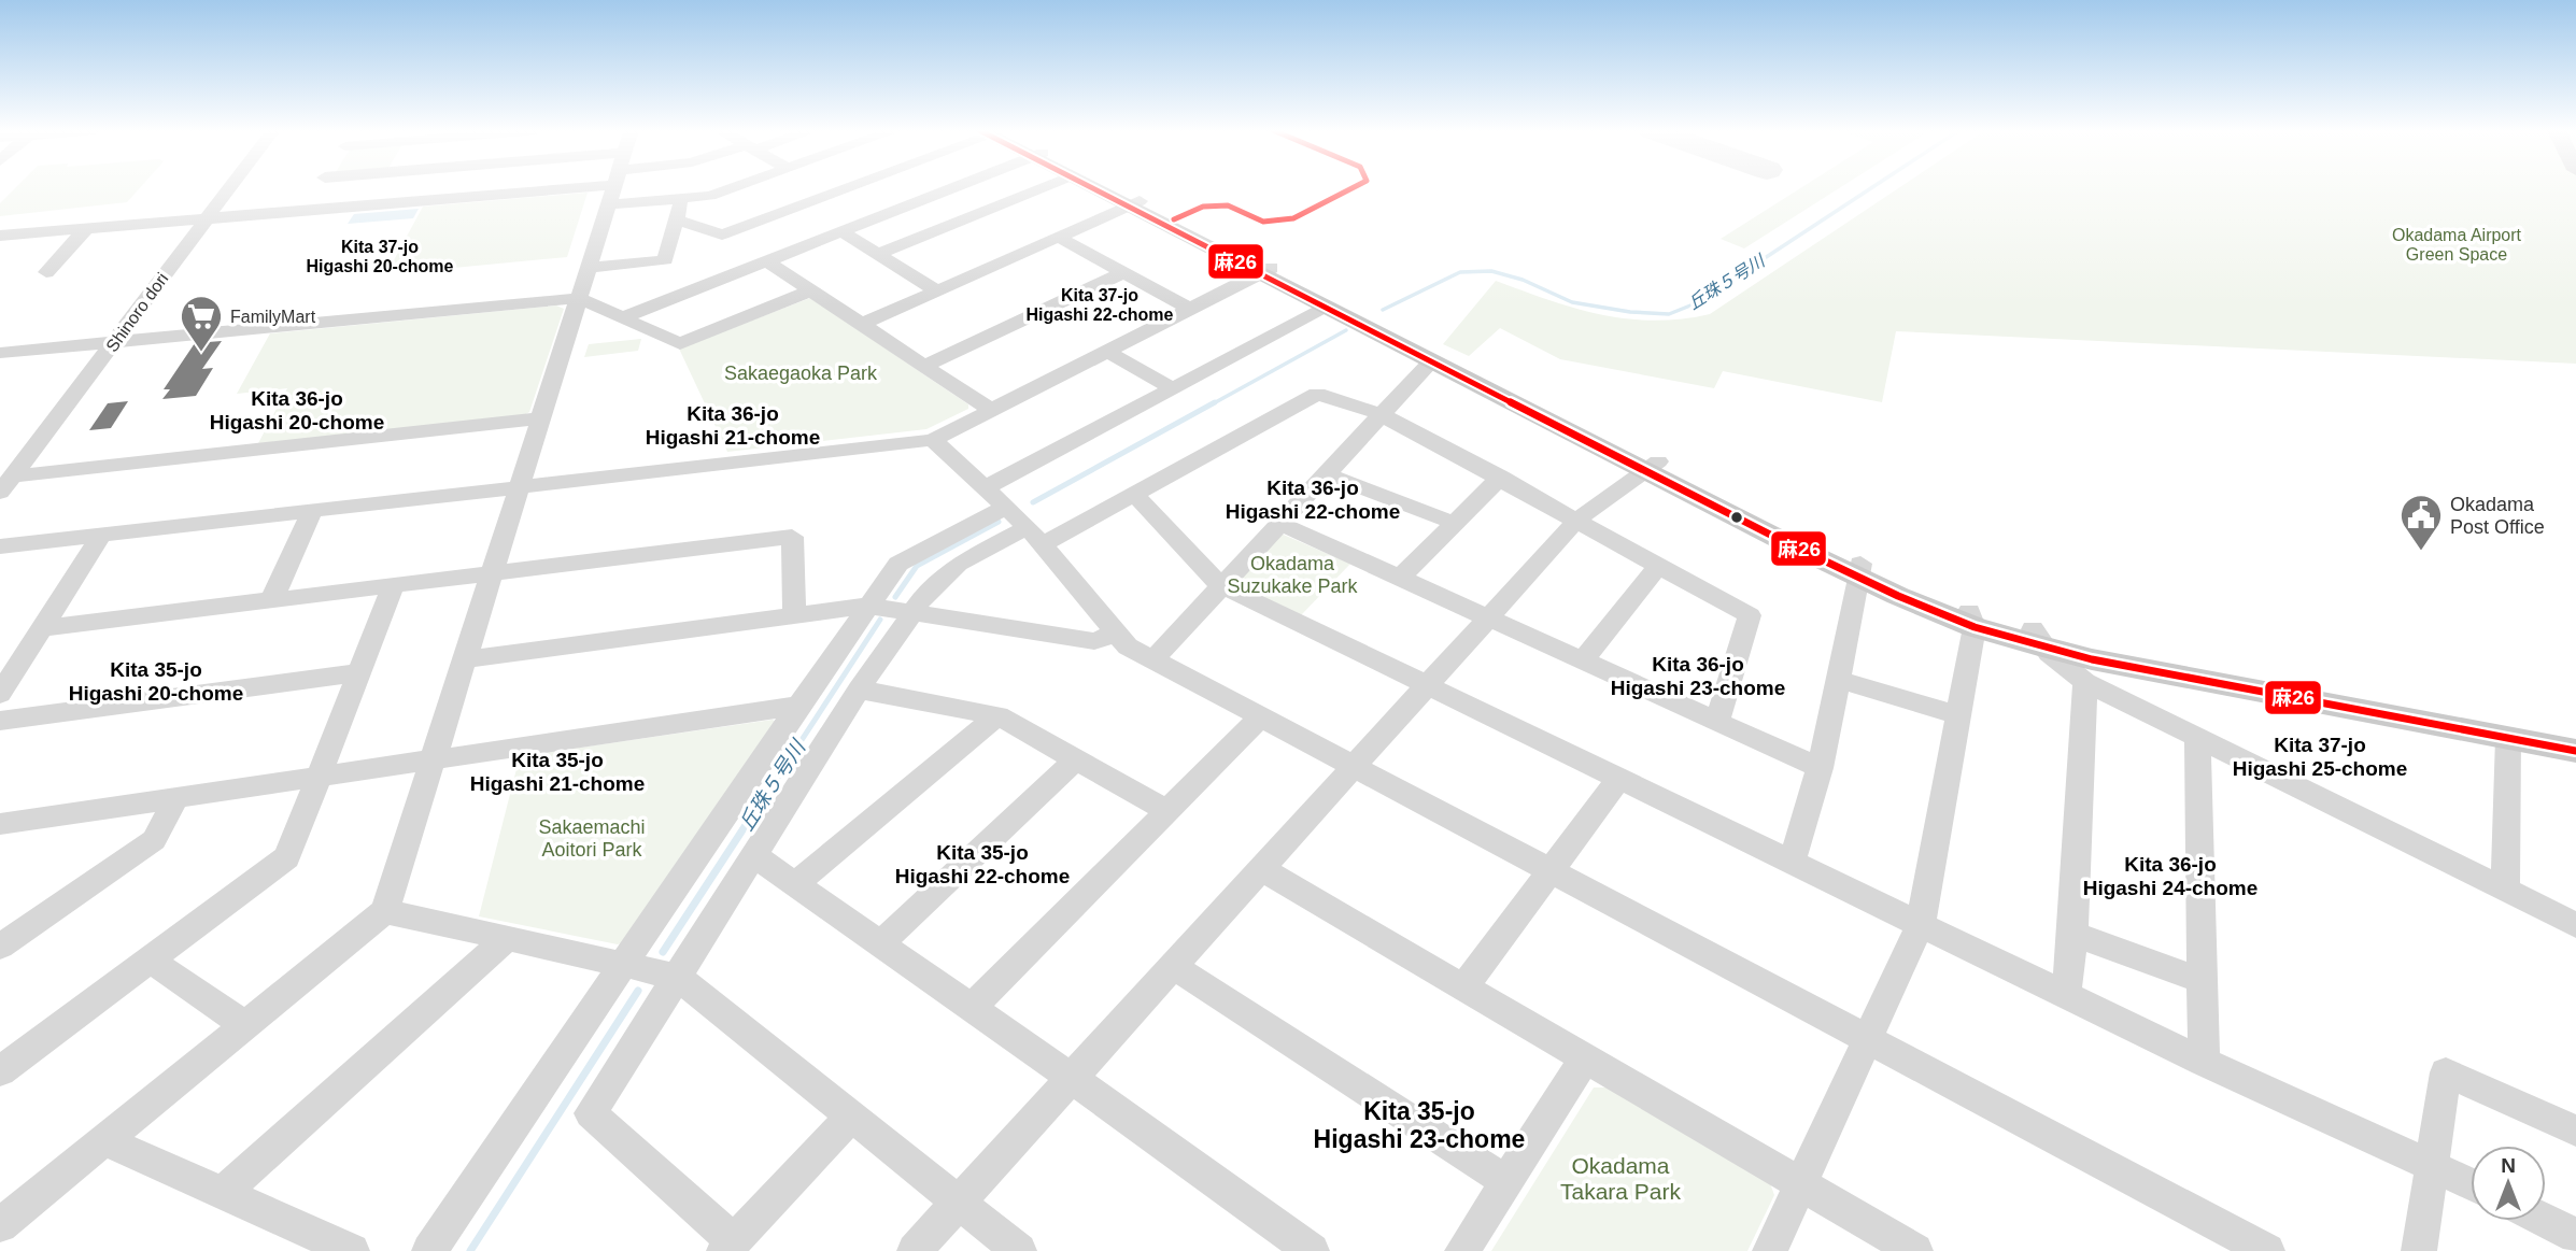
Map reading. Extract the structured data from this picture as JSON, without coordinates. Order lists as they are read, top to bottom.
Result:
{
  "streets": {
    "street": ["Shinoro dori"]
  },
  "districts": [
    "Kita 37-jo Higashi 20-chome",
    "Kita 37-jo Higashi 22-chome",
    "Kita 36-jo Higashi 20-chome",
    "Kita 36-jo Higashi 21-chome",
    "Kita 36-jo Higashi 22-chome",
    "Kita 36-jo Higashi 23-chome",
    "Kita 35-jo Higashi 20-chome",
    "Kita 37-jo Higashi 25-chome",
    "Kita 35-jo Higashi 21-chome",
    "Kita 35-jo Higashi 22-chome",
    "Kita 36-jo Higashi 24-chome",
    "Kita 35-jo Higashi 23-chome"
  ],
  "water": ["丘珠５号川"],
  "parks": [
    "Okadama Airport Green Space",
    "Sakaegaoka Park",
    "Okadama Suzukake Park",
    "Sakaemachi Aoitori Park",
    "Okadama Takara Park"
  ],
  "places": {
    "supermarket": ["FamilyMart"],
    "public building": ["Okadama Post Office"]
  },
  "lines": ["transit line 麻26"],
  "north": "top"
}
